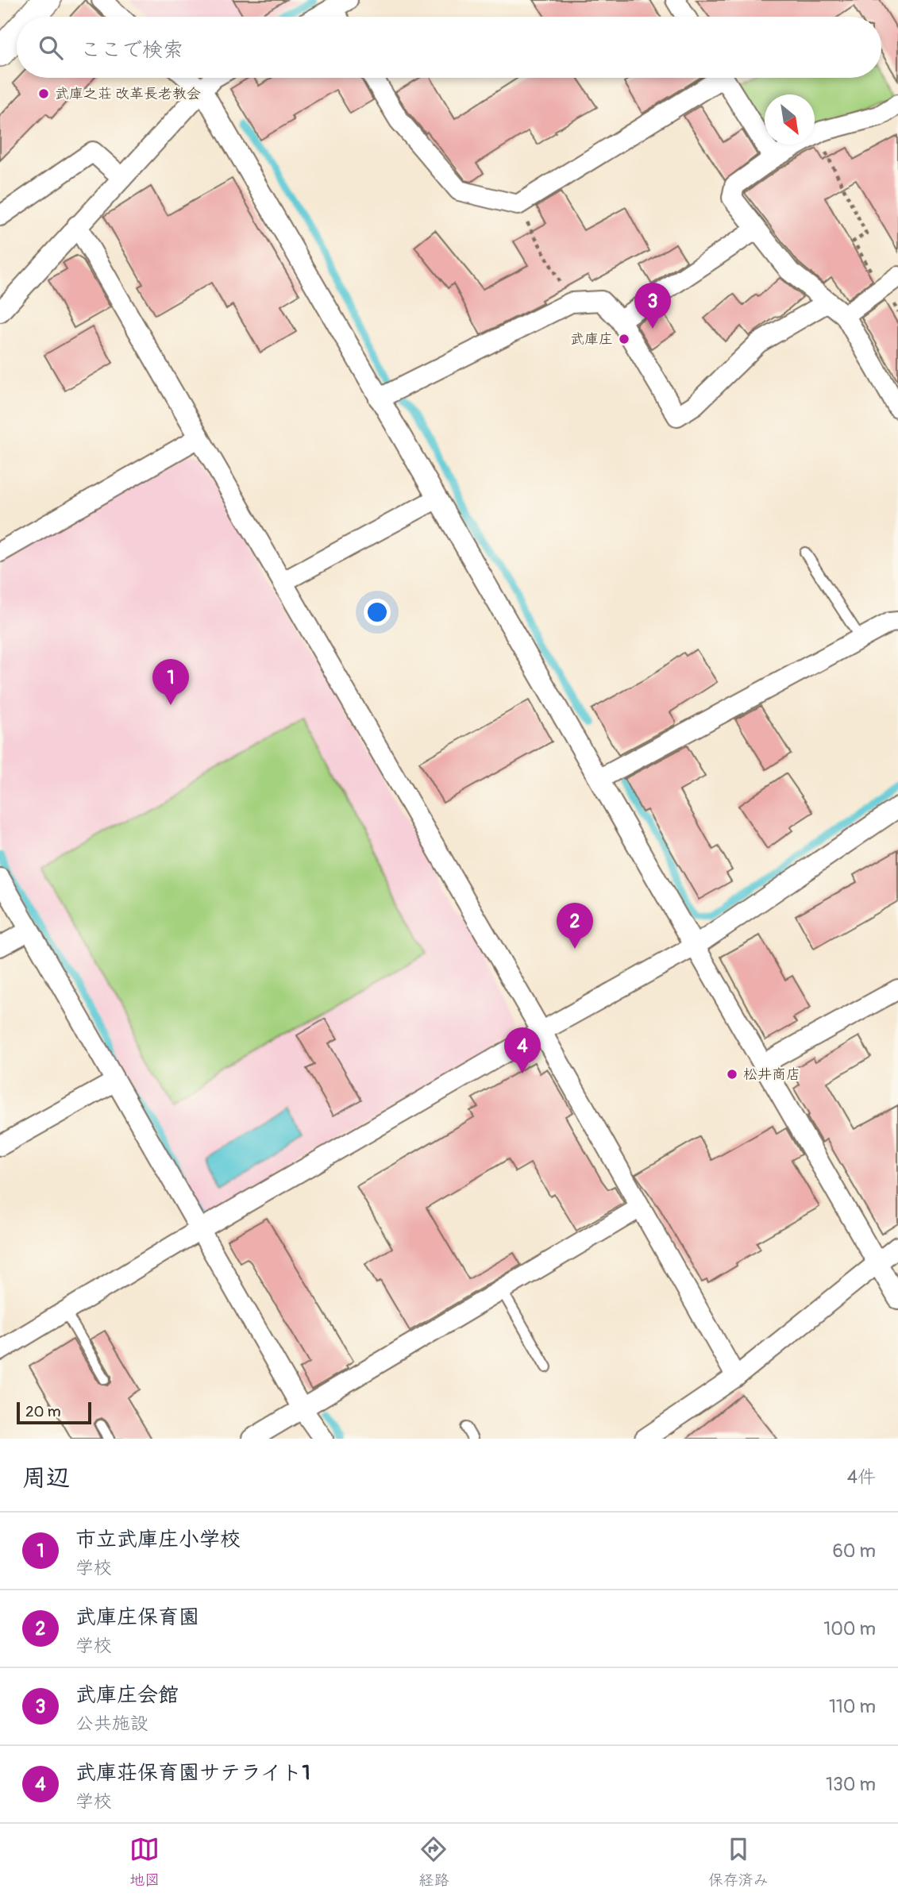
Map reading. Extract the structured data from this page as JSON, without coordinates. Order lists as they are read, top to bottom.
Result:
{
  "places": ["武庫之荘 改革長老教会", "武庫庄", "松井商店"],
  "scale_bar": "20 m",
  "north": "bottom right",
  "page": {
    "search": "ここで検索",
    "pins": [
      "3",
      "1",
      "2",
      "4"
    ],
    "scale": "20 m",
    "heading": ["周辺", "4件"],
    "list": [
      {
        "mark": "1",
        "name": "市立武庫庄小学校",
        "note": "学校",
        "value": "60 m"
      },
      {
        "mark": "2",
        "name": "武庫庄保育園",
        "note": "学校",
        "value": "100 m"
      },
      {
        "mark": "3",
        "name": "武庫庄会館",
        "note": "公共施設",
        "value": "110 m"
      },
      {
        "mark": "4",
        "name": "武庫荘保育園サテライト1",
        "note": "学校",
        "value": "130 m"
      }
    ],
    "nav": ["地図", "経路", "保存済み"]
  }
}
